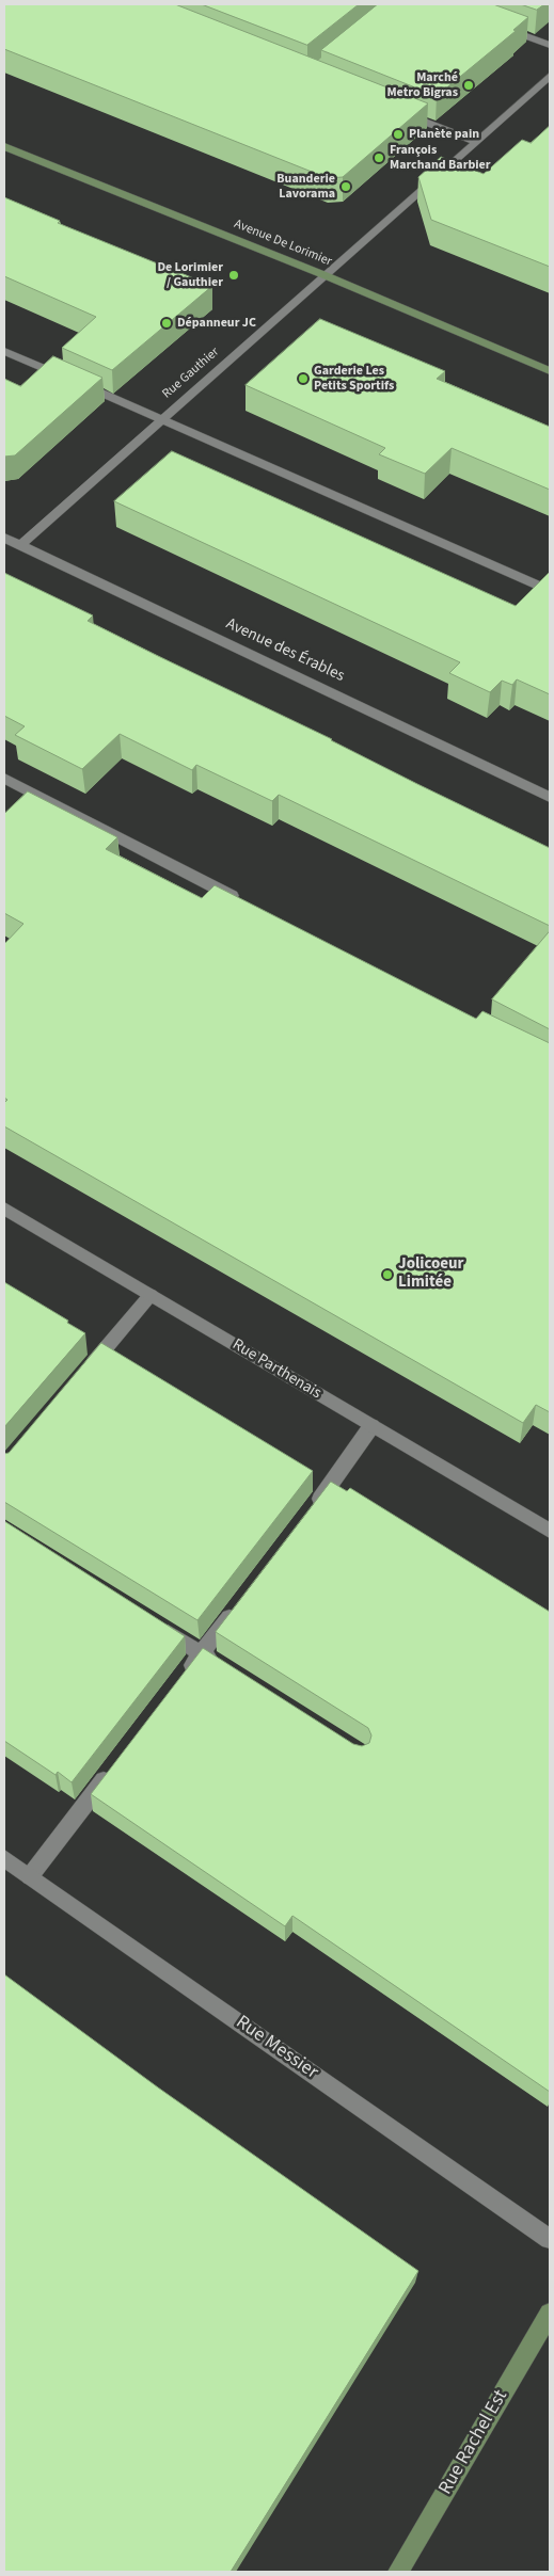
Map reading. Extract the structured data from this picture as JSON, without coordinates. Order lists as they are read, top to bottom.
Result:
{
  "streets": {
    "main road": ["Avenue De Lorimier", "Rue Rachel Est"],
    "street": [
      "Rue Gauthier",
      "Avenue des Érables",
      "Rue Parthenais",
      "Rue Messier"
    ]
  },
  "crossings": [
    ["Avenue De Lorimier", "Rue Gauthier"],
    ["Rue Gauthier", "Avenue des Érables"]
  ],
  "places": [
    "Marché Metro Bigras",
    "Planète pain",
    "François Marchand Barbier",
    "Buanderie Lavorama",
    "De Lorimier / Gauthier",
    "Dépanneur JC",
    "Garderie Les Petits Sportifs",
    "Jolicoeur Limitée"
  ]
}
